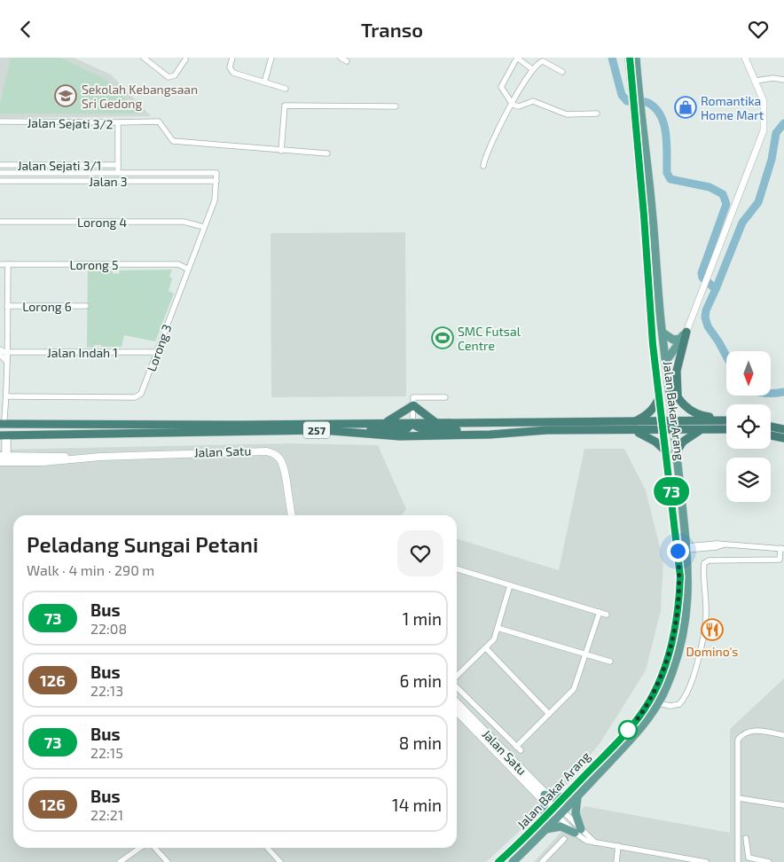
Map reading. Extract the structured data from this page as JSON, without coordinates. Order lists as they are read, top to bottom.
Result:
{
  "streets": {
    "highway": ["257"],
    "main road": ["Jalan Bakar Arang", "Jalan Satu"],
    "street": [
      "Jalan Sejati 3/2",
      "Jalan Sejati 3/1",
      "Jalan 3",
      "Lorong 4",
      "Lorong 5",
      "Lorong 6",
      "Lorong 3",
      "Jalan Indah 1"
    ]
  },
  "crossings": [
    ["Jalan Sejati 3/2", "Jalan Sejati 3/1"],
    ["Jalan Sejati 3/2", "Lorong 3"],
    ["Jalan 3", "Lorong 3"],
    ["Lorong 4", "Lorong 3"],
    ["Lorong 5", "Lorong 3"],
    ["Lorong 3", "Jalan Indah 1"],
    ["Jalan Bakar Arang", "257"],
    ["Jalan Bakar Arang", "Jalan Satu"]
  ],
  "places": {
    "school or university": ["Sekolah Kebangsaan Sri Gedong"],
    "shop": ["Romantika Home Mart"],
    "sports": ["SMC Futsal Centre"],
    "restaurant": ["Domino's"]
  },
  "lines": ["bus line 73"],
  "north": "bottom",
  "page": {
    "header": "Transo",
    "on_map": "73",
    "heading": ["Peladang Sungai Petani", "Walk · 4 min · 290 m"],
    "list": [
      {
        "mark": "73",
        "name": "Bus",
        "note": "22:08",
        "value": "1 min"
      },
      {
        "mark": "126",
        "name": "Bus",
        "note": "22:13",
        "value": "6 min"
      },
      {
        "mark": "73",
        "name": "Bus",
        "note": "22:15",
        "value": "8 min"
      },
      {
        "mark": "126",
        "name": "Bus",
        "note": "22:21",
        "value": "14 min"
      }
    ]
  }
}
